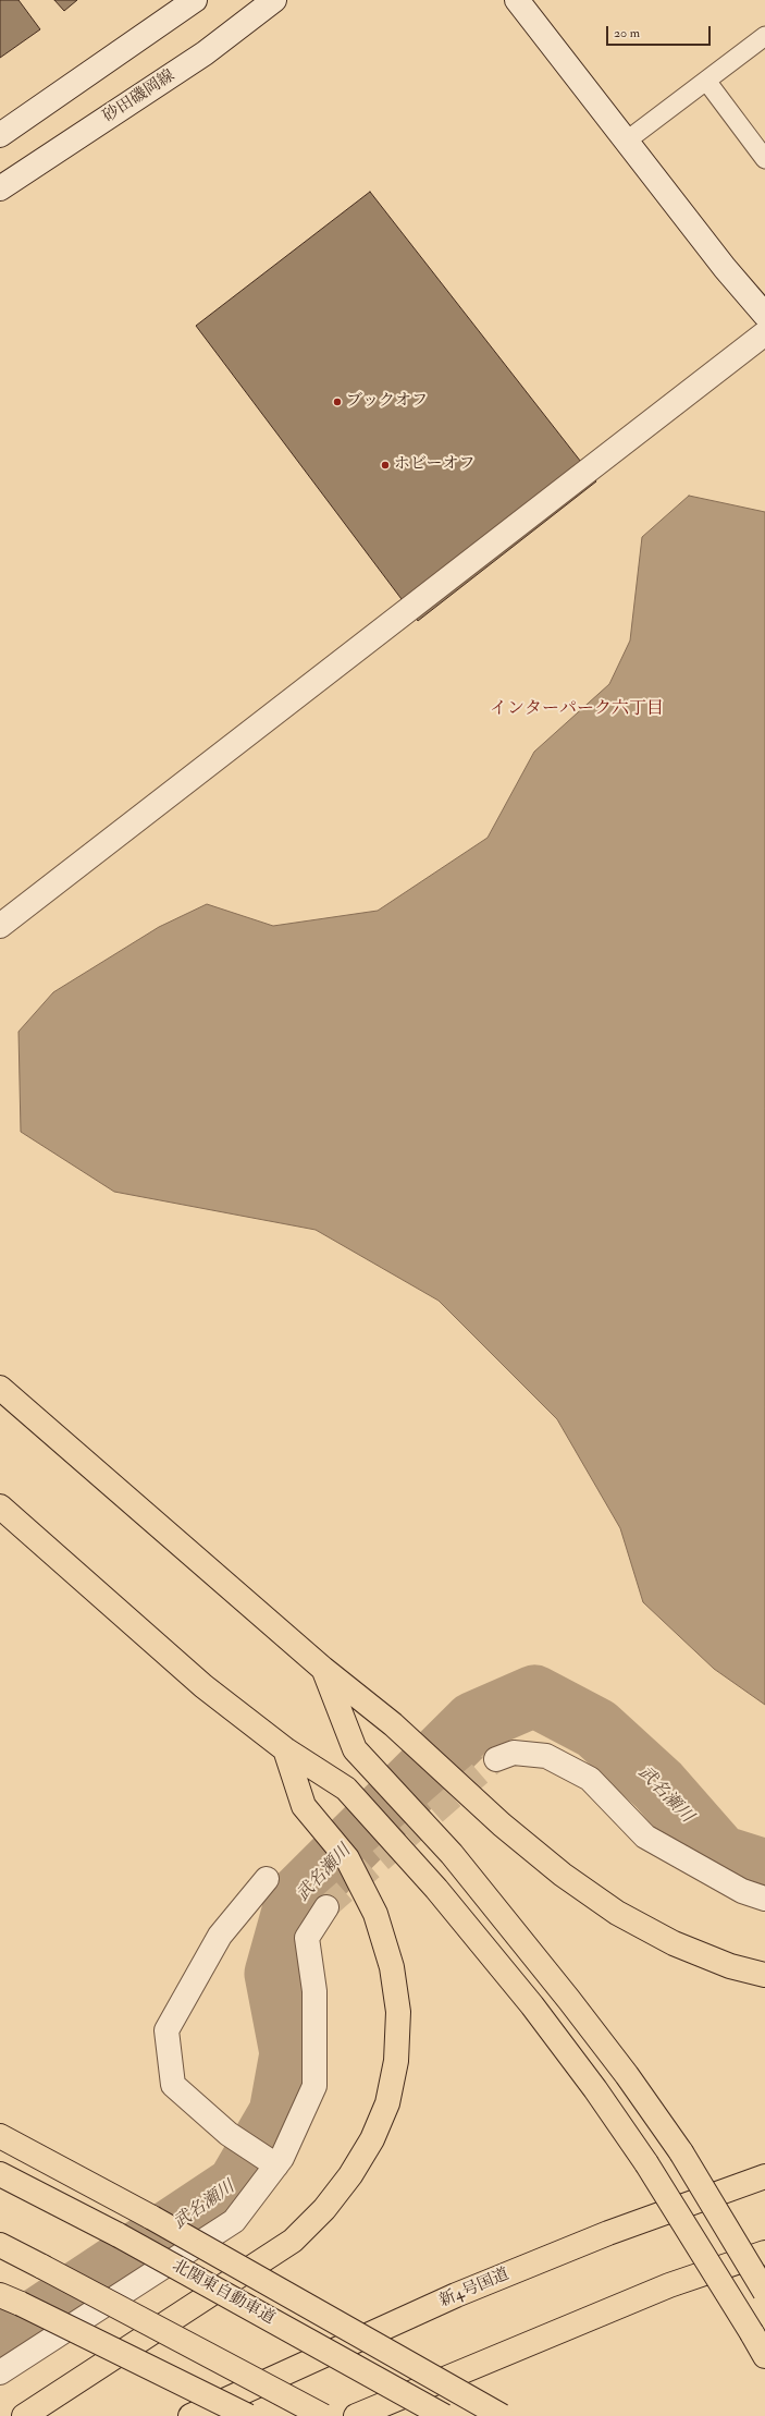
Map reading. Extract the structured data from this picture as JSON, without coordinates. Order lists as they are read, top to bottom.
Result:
{
  "streets": {
    "highway": ["新4号国道", "北関東自動車道"],
    "street": ["砂田磯岡線"]
  },
  "districts": ["インターパーク六丁目"],
  "water": ["武名瀬川"],
  "places": ["ブックオフ", "ホビーオフ"],
  "scale_bar": "20 m"
}
